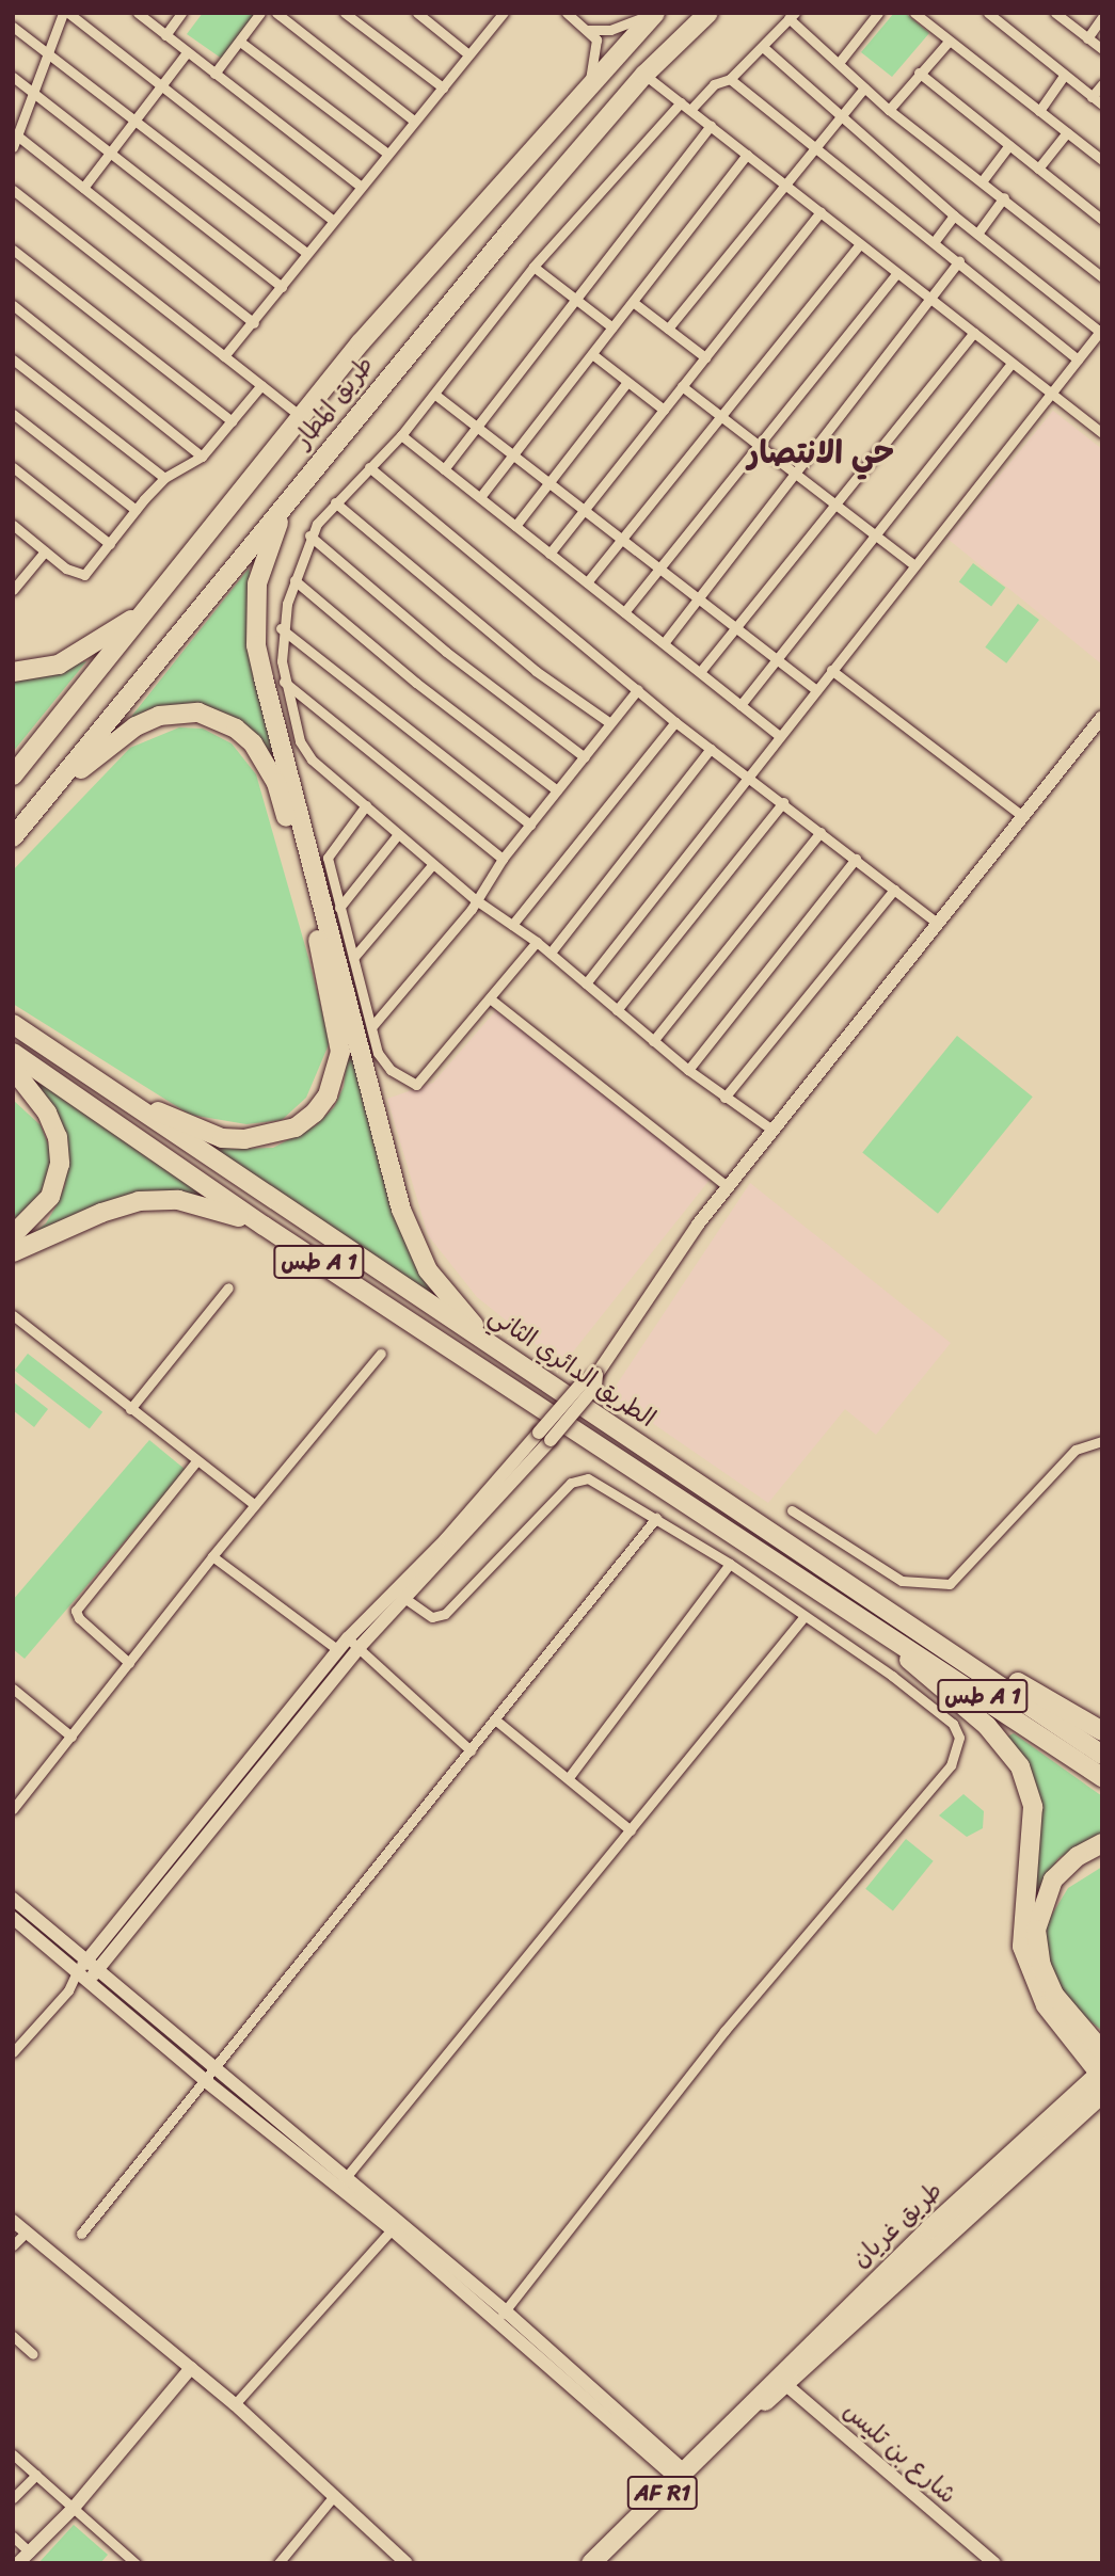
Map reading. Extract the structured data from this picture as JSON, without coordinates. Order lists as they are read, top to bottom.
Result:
{
  "streets": {
    "highway": [
      "طريق المطار",
      "طس A 1",
      "الطريق الدائري الثاني",
      "طريق غريان",
      "AF R1"
    ],
    "street": ["شارع بن تليس"]
  },
  "crossings": [
    ["طريق غريان", "شارع بن تليس"]
  ],
  "districts": ["حي الانتصار"]
}
